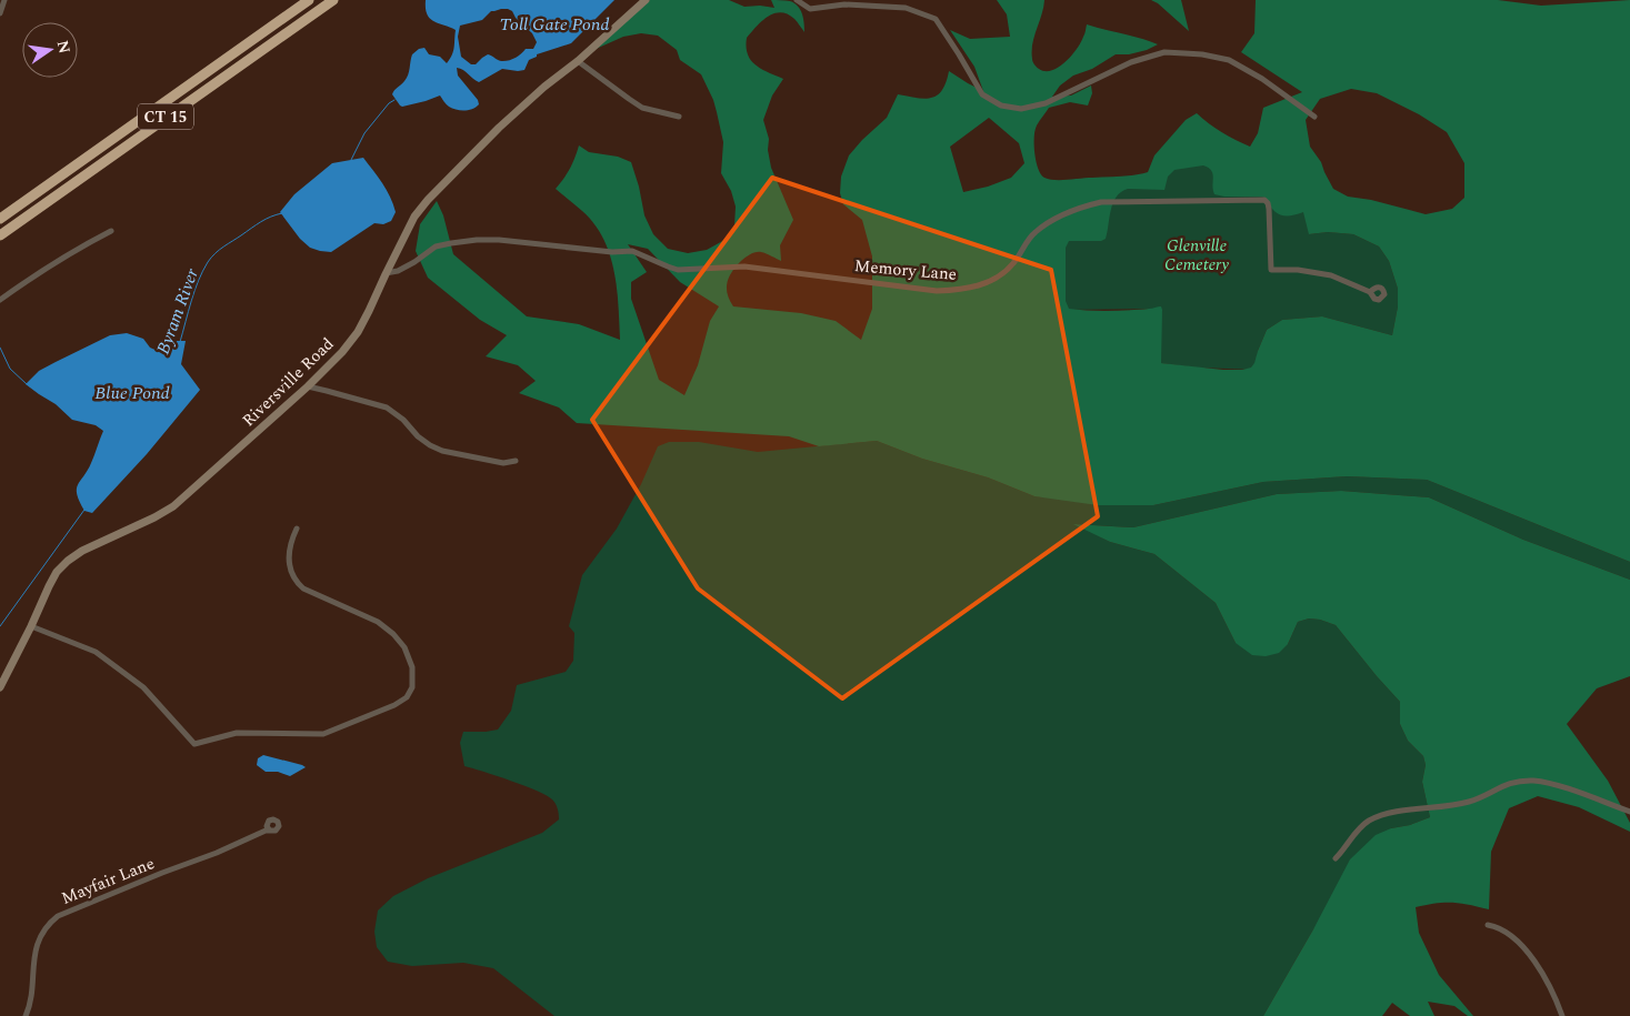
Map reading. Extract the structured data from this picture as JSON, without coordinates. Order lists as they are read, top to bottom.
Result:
{
  "streets": {
    "highway": ["CT 15"],
    "street": ["Memory Lane", "Riversville Road", "Mayfair Lane"]
  },
  "crossings": [
    ["Memory Lane", "Riversville Road"]
  ],
  "water": ["Toll Gate Pond", "Byram River", "Blue Pond"],
  "parks": ["Glenville Cemetery"],
  "north": "right"
}
